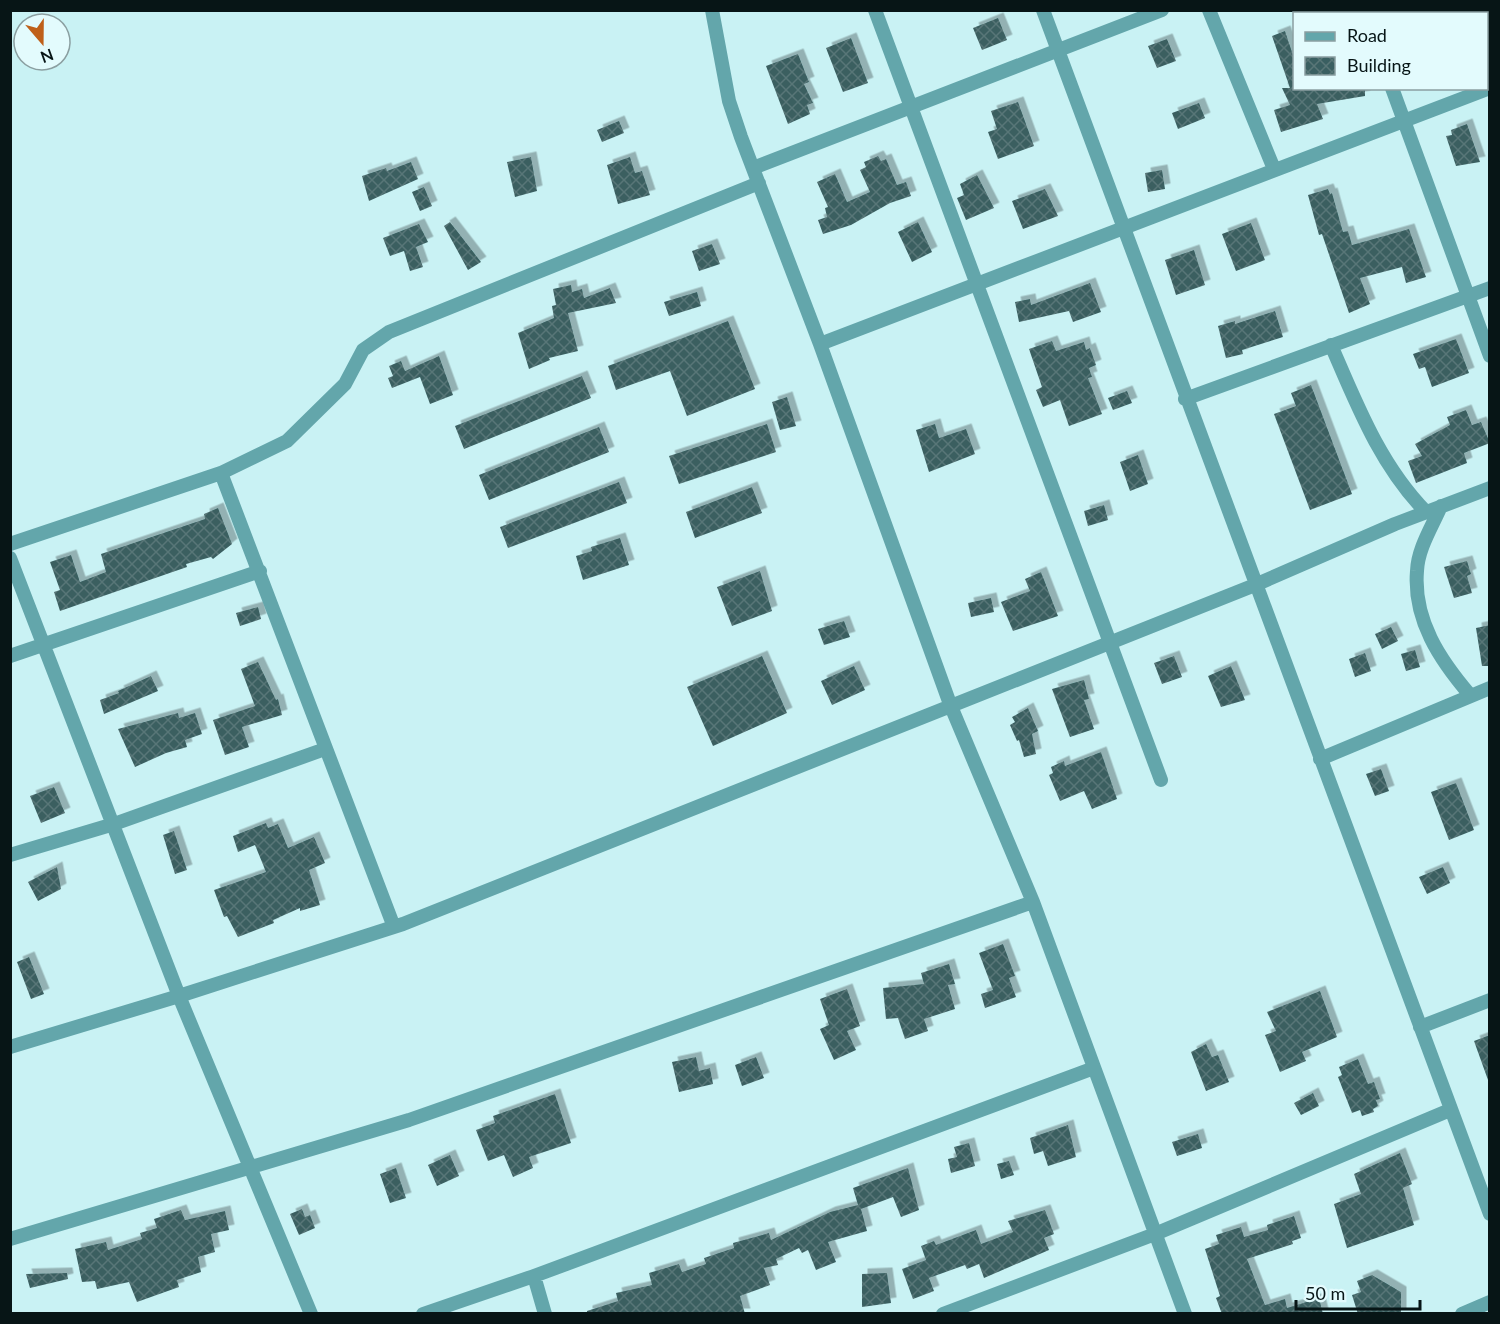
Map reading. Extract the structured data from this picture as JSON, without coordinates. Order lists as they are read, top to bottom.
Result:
{
  "legend": ["Road", "Building"],
  "scale_bar": "50 m",
  "north": "bottom"
}
